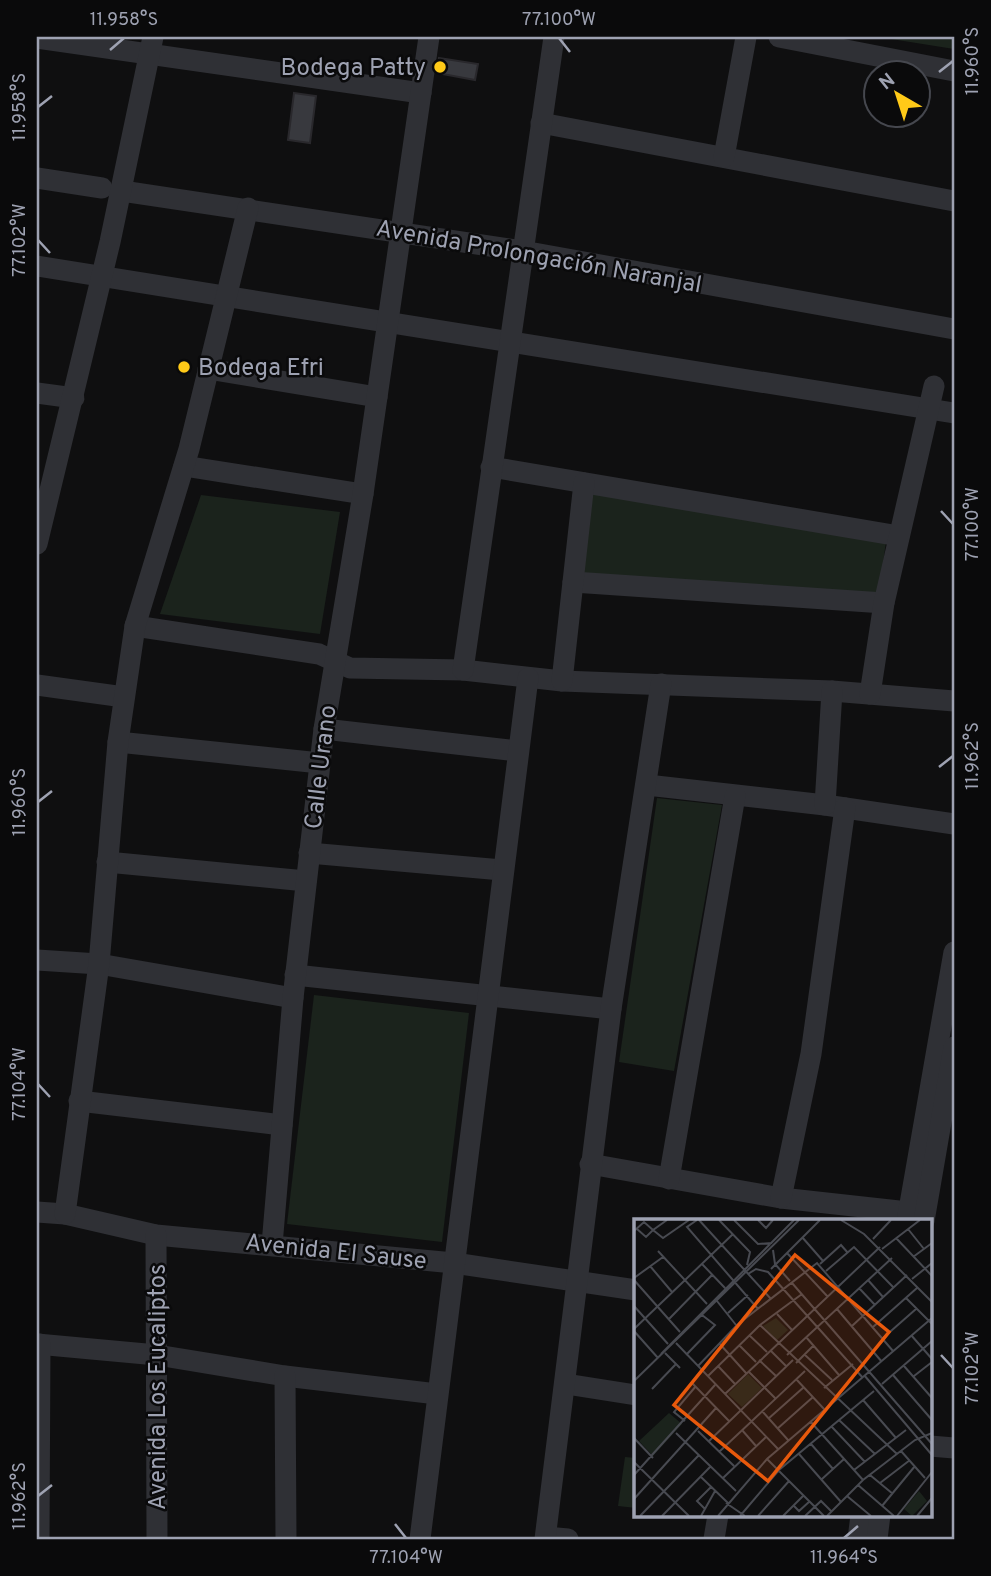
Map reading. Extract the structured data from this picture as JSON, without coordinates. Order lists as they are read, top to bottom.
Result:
{
  "streets": {
    "street": [
      "Avenida Prolongación Naranjal",
      "Calle Urano",
      "Avenida El Sause",
      "Avenida Los Eucaliptos"
    ]
  },
  "crossings": [
    ["Avenida Prolongación Naranjal", "Calle Urano"],
    ["Calle Urano", "Avenida El Sause"],
    ["Avenida El Sause", "Avenida Los Eucaliptos"]
  ],
  "places": ["Bodega Patty", "Bodega Efri"],
  "north": "top left",
  "coordinates": [
    "11.958°S",
    "77.100°W",
    "11.960°S",
    "77.102°W",
    "11.962°S",
    "77.104°W",
    "11.964°S"
  ]
}
